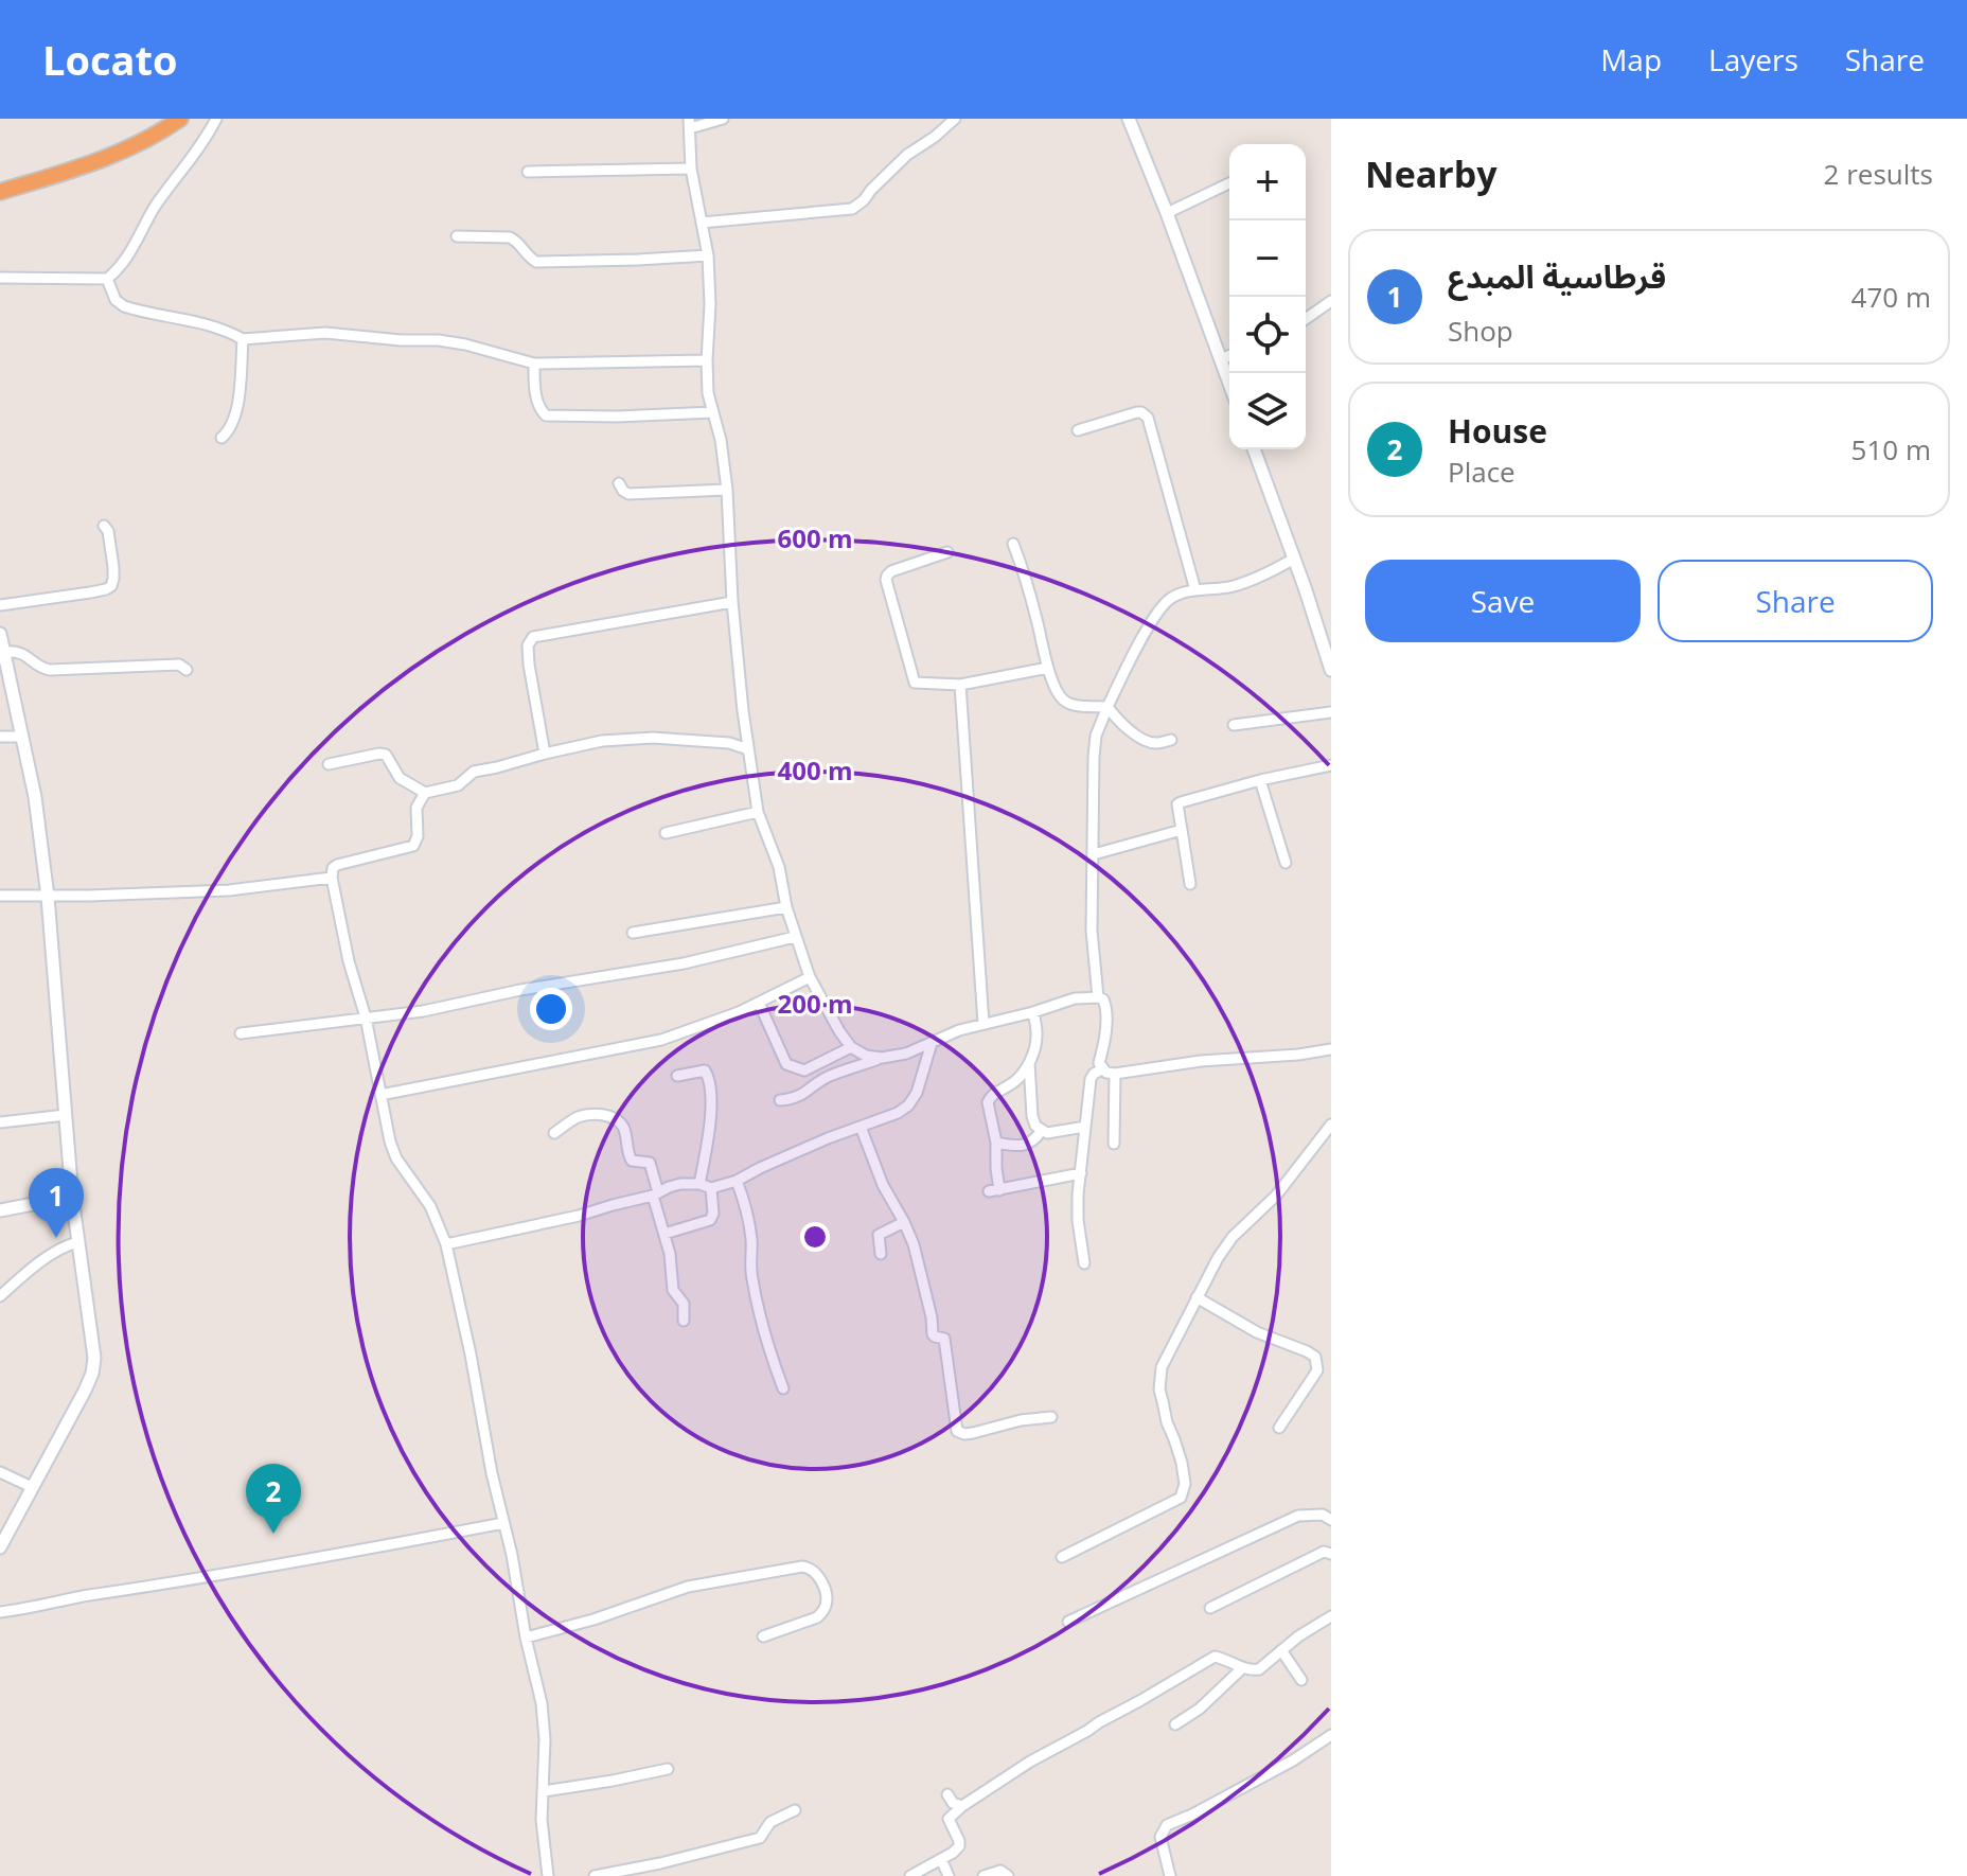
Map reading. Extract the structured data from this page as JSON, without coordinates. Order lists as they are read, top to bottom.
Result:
{
  "page": {
    "header": "Locato",
    "nav": ["Map", "Layers", "Share"],
    "heading": ["Nearby", "2 results"],
    "map_buttons": ["+", "−"],
    "list": [
      {
        "mark": "1",
        "name": "قرطاسية المبدع",
        "note": "Shop",
        "value": "470 m"
      },
      {
        "mark": "2",
        "name": "House",
        "note": "Place",
        "value": "510 m"
      }
    ],
    "buttons": ["Save", "Share"],
    "pins": ["1", "2"]
  },
  "rings": ["600 m", "400 m", "200 m"]
}
